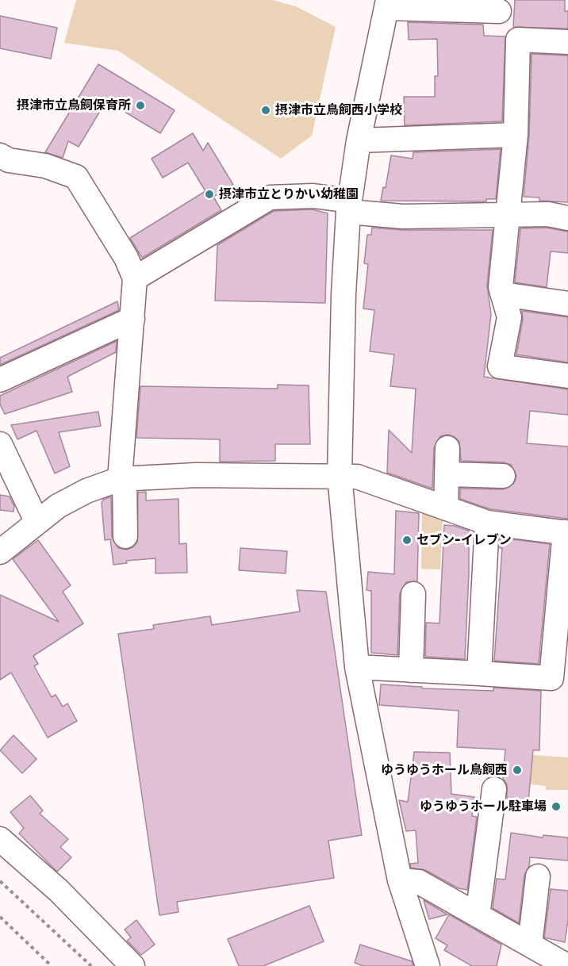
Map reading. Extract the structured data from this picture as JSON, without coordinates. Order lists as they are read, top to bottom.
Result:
{
  "places": [
    "摂津市立鳥飼保育所",
    "摂津市立鳥飼西小学校",
    "摂津市立とりかい幼稚園",
    "セブン-イレブン",
    "ゆうゆうホール鳥飼西",
    "ゆうゆうホール駐車場"
  ]
}
